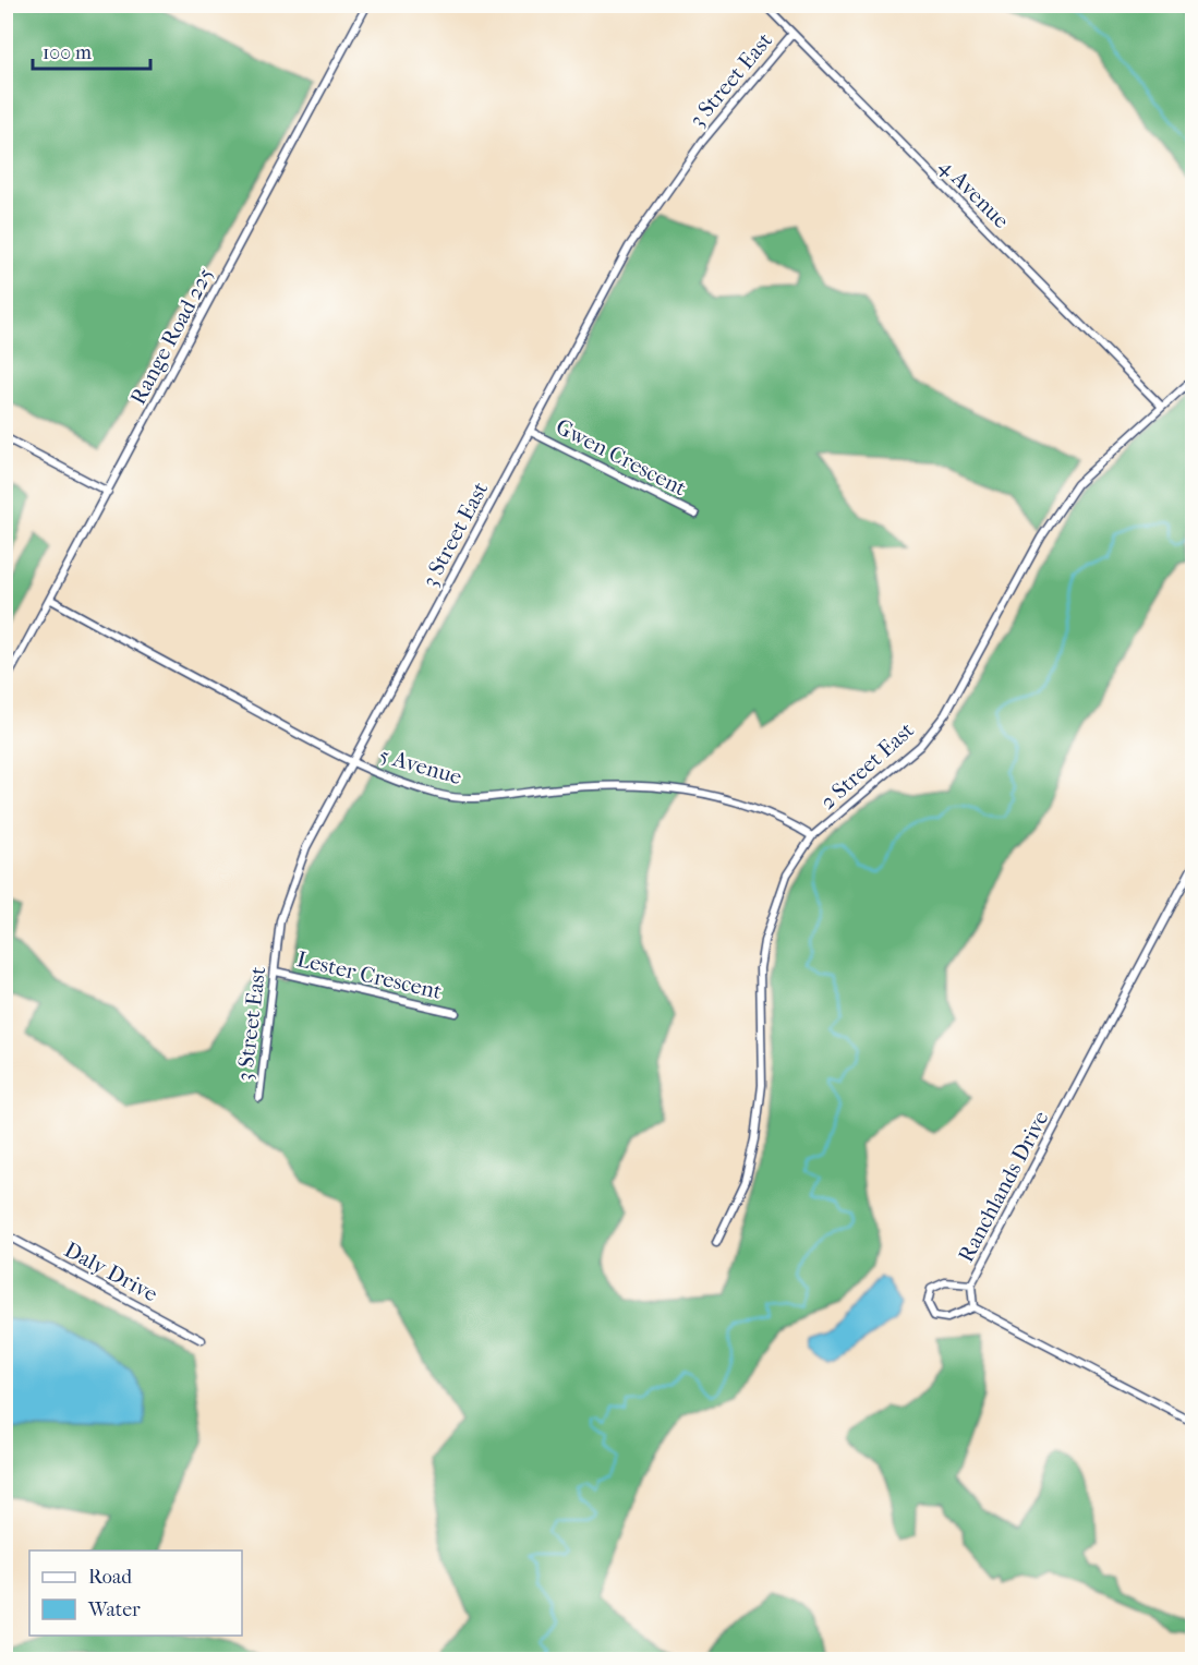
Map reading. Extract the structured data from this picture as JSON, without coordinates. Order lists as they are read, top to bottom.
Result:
{
  "streets": {
    "street": [
      "3 Street East",
      "4 Avenue",
      "Range Road 225",
      "Gwen Crescent",
      "5 Avenue",
      "2 Street East",
      "Lester Crescent",
      "Ranchlands Drive",
      "Daly Drive"
    ]
  },
  "crossings": [
    ["3 Street East", "4 Avenue"],
    ["3 Street East", "Gwen Crescent"],
    ["3 Street East", "5 Avenue"],
    ["3 Street East", "Lester Crescent"],
    ["4 Avenue", "2 Street East"],
    ["Range Road 225", "5 Avenue"],
    ["5 Avenue", "2 Street East"]
  ],
  "legend": ["Road", "Water"],
  "scale_bar": "100 m"
}
